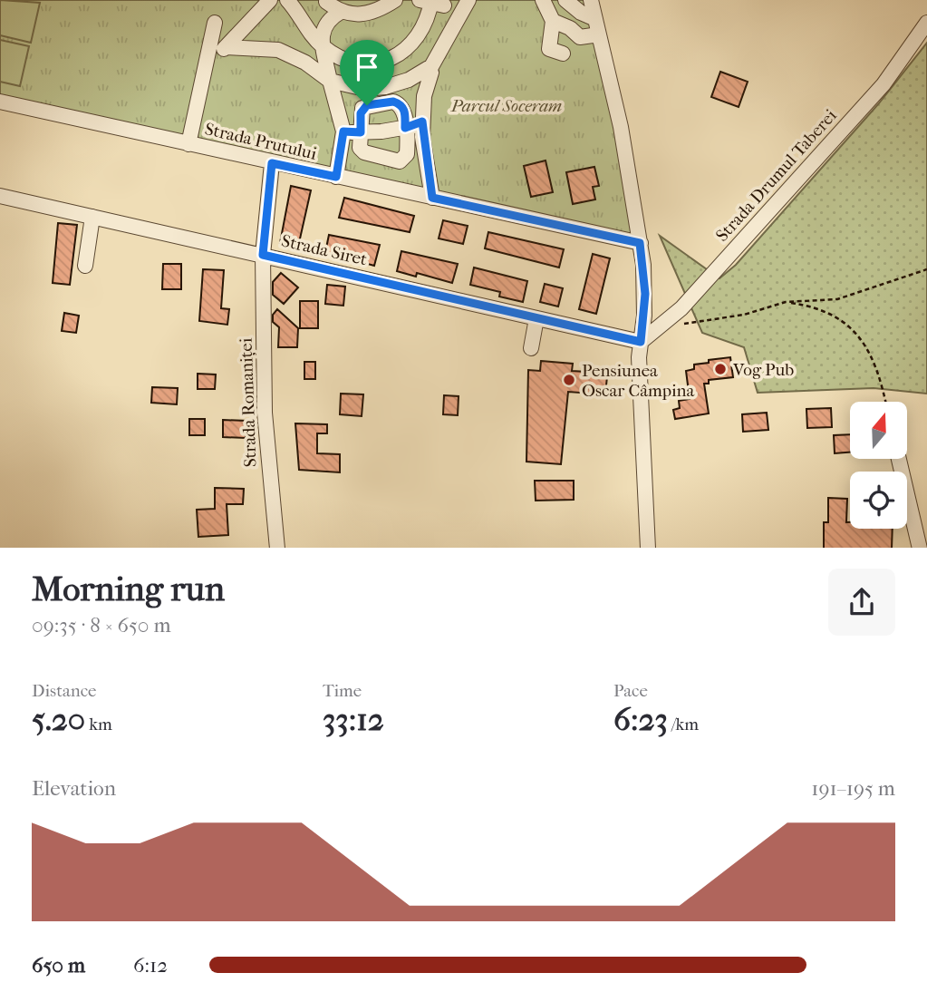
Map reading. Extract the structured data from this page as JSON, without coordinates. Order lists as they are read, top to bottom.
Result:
{
  "streets": {
    "street": [
      "Strada Prutului",
      "Strada Drumul Taberei",
      "Strada Siret",
      "Strada Romaniței"
    ]
  },
  "crossings": [
    ["Strada Prutului", "Strada Romaniței"],
    ["Strada Drumul Taberei", "Strada Siret"],
    ["Strada Siret", "Strada Romaniței"]
  ],
  "parks": ["Parcul Soceram"],
  "places": ["Vog Pub", "Pensiunea Oscar Câmpina"],
  "north": "top",
  "page": {
    "heading": ["Morning run", "09:35 · 8 × 650 m"],
    "stats": [
      ["Distance", "5.20 km"],
      ["Time", "33:12"],
      ["Pace", "6:23 /km"]
    ],
    "chart": ["Elevation", "191–195 m"],
    "list": [
      {
        "name": "650 m",
        "note": "6:12"
      }
    ]
  }
}
